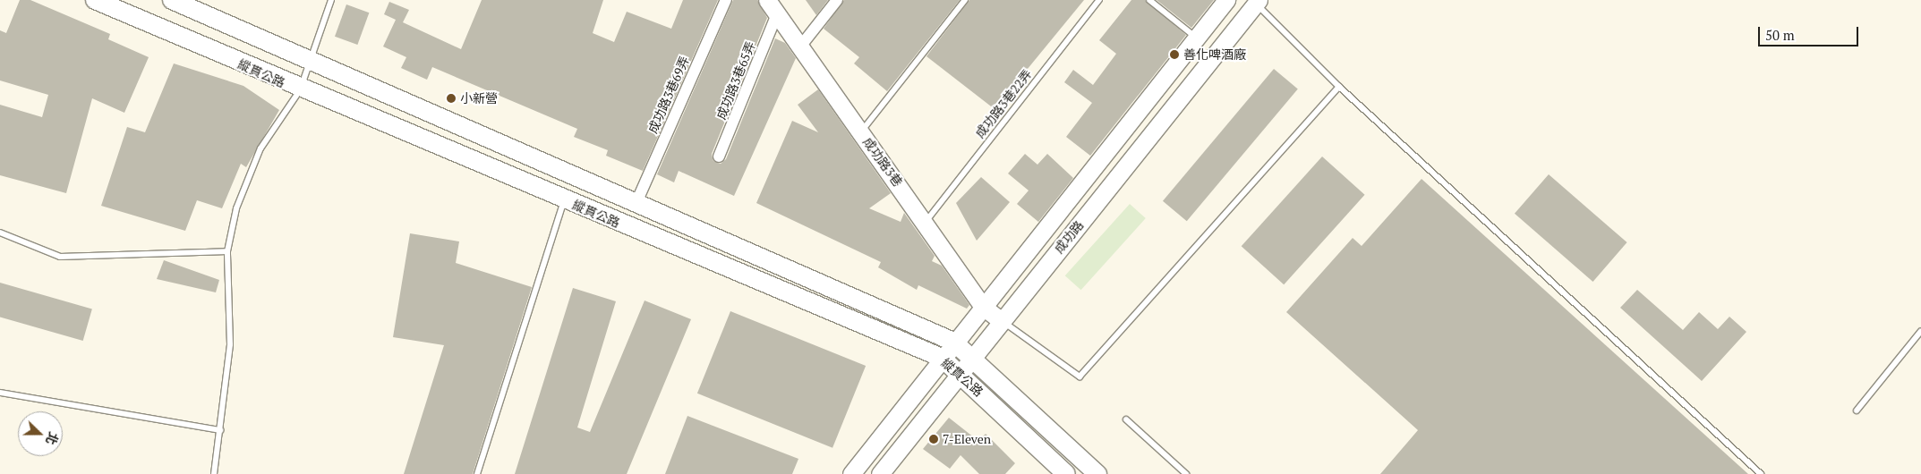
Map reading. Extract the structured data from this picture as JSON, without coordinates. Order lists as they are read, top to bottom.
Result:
{
  "streets": {
    "main road": ["縱貫公路", "成功路3巷", "成功路"],
    "street": ["成功路3巷65弄", "成功路3巷69弄"],
    "lane": ["成功路3巷22弄"]
  },
  "crossings": [
    ["縱貫公路", "成功路3巷69弄"],
    ["縱貫公路", "成功路"],
    ["成功路3巷65弄", "成功路3巷"],
    ["成功路3巷22弄", "成功路3巷"],
    ["成功路3巷", "成功路"]
  ],
  "places": ["善化啤酒廠", "小新營", "7-Eleven"],
  "scale_bar": "50 m",
  "north": "right"
}
